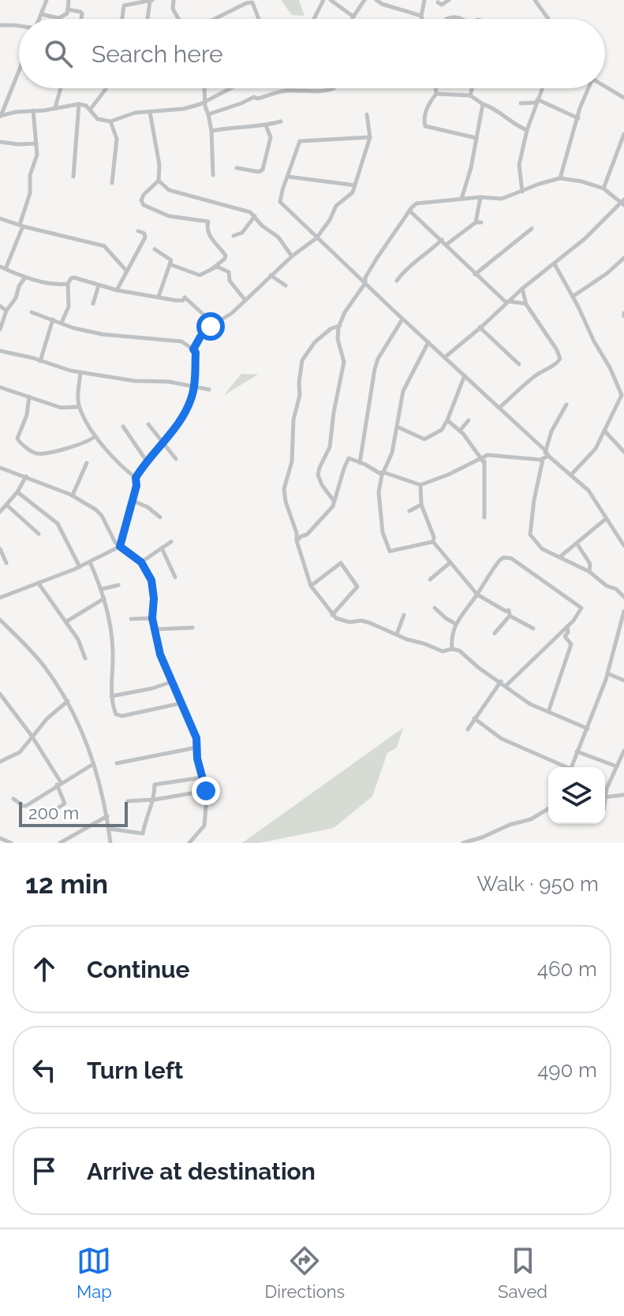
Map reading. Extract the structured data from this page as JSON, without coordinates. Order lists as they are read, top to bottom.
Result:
{
  "scale_bar": "200 m",
  "page": {
    "search": "Search here",
    "scale": "200 m",
    "heading": ["12 min", "Walk · 950 m"],
    "list": [
      ["Continue", "460 m"],
      ["Turn left", "490 m"],
      "Arrive at destination"
    ],
    "nav": ["Map", "Directions", "Saved"]
  }
}
